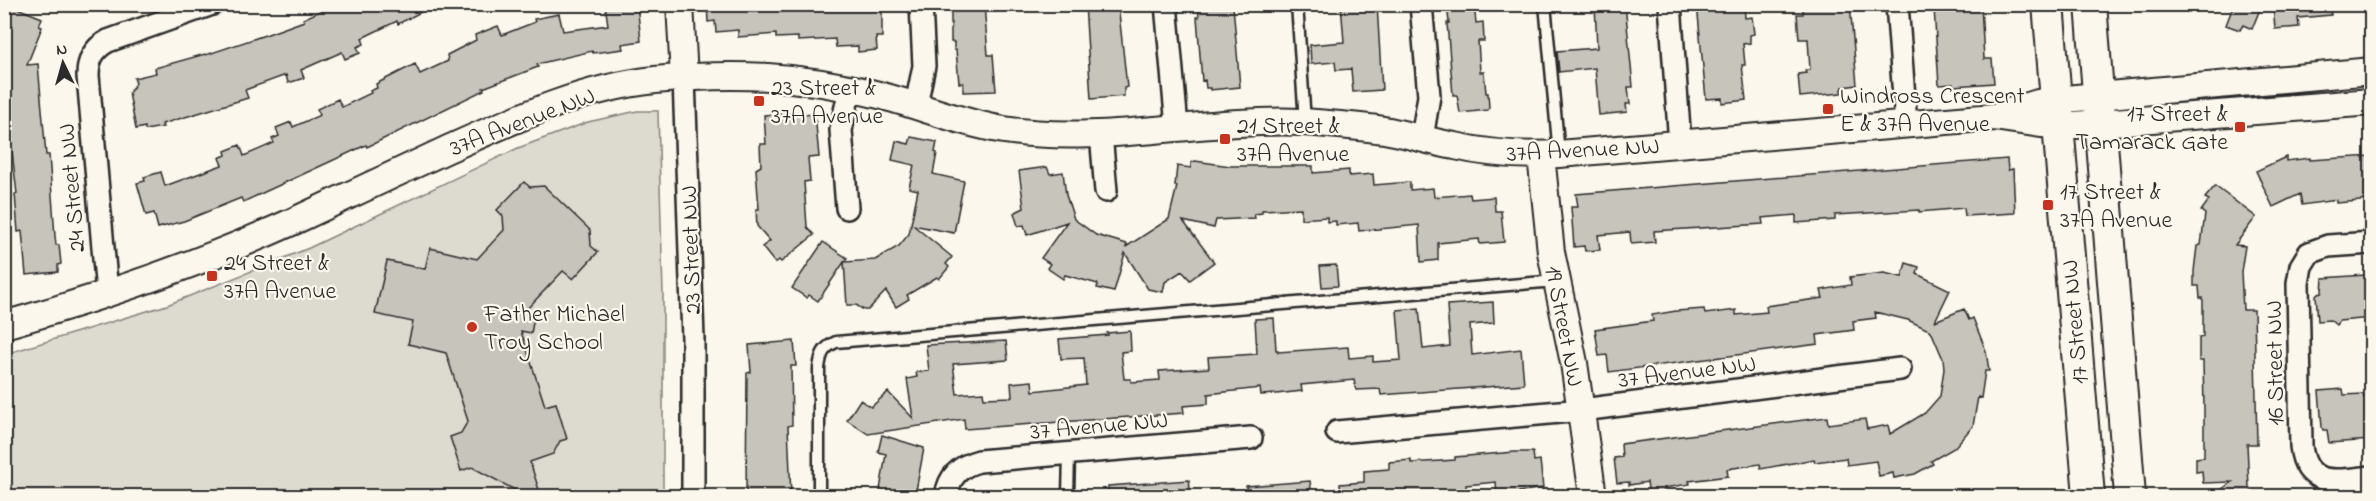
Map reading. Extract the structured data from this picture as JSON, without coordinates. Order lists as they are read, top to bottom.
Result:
{
  "streets": {
    "main road": ["17 Street NW"],
    "street": [
      "37A Avenue NW",
      "24 Street NW",
      "23 Street NW",
      "19 Street NW",
      "16 Street NW",
      "37 Avenue NW"
    ]
  },
  "crossings": [
    ["37A Avenue NW", "24 Street NW"],
    ["37A Avenue NW", "23 Street NW"],
    ["37A Avenue NW", "17 Street NW"],
    ["37A Avenue NW", "19 Street NW"],
    ["19 Street NW", "37 Avenue NW"]
  ],
  "places": {
    "transit": [
      "23 Street & 37A Avenue",
      "Windross Crescent E & 37A Avenue",
      "17 Street & Tamarack Gate",
      "21 Street & 37A Avenue",
      "17 Street & 37A Avenue",
      "24 Street & 37A Avenue"
    ],
    "other": ["Father Michael Troy School"]
  },
  "north": "top"
}
